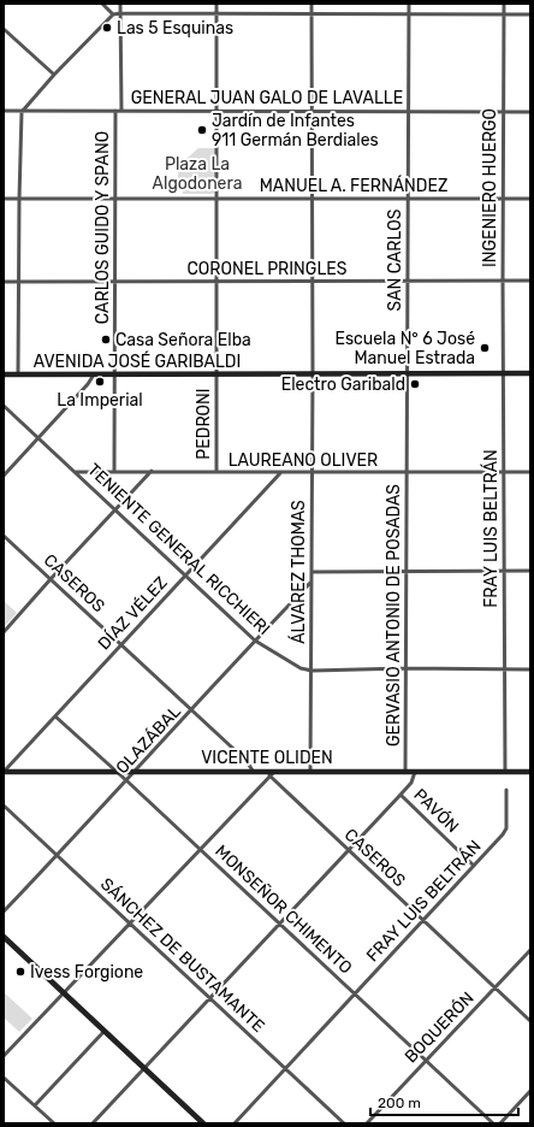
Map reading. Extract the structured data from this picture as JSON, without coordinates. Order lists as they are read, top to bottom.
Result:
{
  "streets": {
    "street": [
      "GENERAL JUAN GALO DE LAVALLE",
      "MANUEL A. FERNÁNDEZ",
      "INGENIERO HUERGO",
      "CARLOS GUIDO Y SPANO",
      "SAN CARLOS",
      "CORONEL PRINGLES",
      "AVENIDA JOSÉ GARIBALDI",
      "PEDRONI",
      "LAUREANO OLIVER",
      "FRAY LUIS BELTRÁN",
      "TENIENTE GENERAL RICCHIERI",
      "ÁLVAREZ THOMAS",
      "CASEROS",
      "DÍAZ VÉLEZ",
      "GERVASIO ANTONIO DE POSADAS",
      "OLAZÁBAL",
      "VICENTE OLIDEN",
      "PAVÓN",
      "MONSEÑOR CHIMENTO",
      "SÁNCHEZ DE BUSTAMANTE",
      "BOQUERÓN"
    ]
  },
  "crossings": [
    ["GENERAL JUAN GALO DE LAVALLE", "INGENIERO HUERGO"],
    ["GENERAL JUAN GALO DE LAVALLE", "CARLOS GUIDO Y SPANO"],
    ["GENERAL JUAN GALO DE LAVALLE", "SAN CARLOS"],
    ["GENERAL JUAN GALO DE LAVALLE", "PEDRONI"],
    ["GENERAL JUAN GALO DE LAVALLE", "ÁLVAREZ THOMAS"],
    ["MANUEL A. FERNÁNDEZ", "INGENIERO HUERGO"],
    ["MANUEL A. FERNÁNDEZ", "CARLOS GUIDO Y SPANO"],
    ["MANUEL A. FERNÁNDEZ", "SAN CARLOS"],
    ["MANUEL A. FERNÁNDEZ", "PEDRONI"],
    ["MANUEL A. FERNÁNDEZ", "ÁLVAREZ THOMAS"],
    ["INGENIERO HUERGO", "CORONEL PRINGLES"],
    ["INGENIERO HUERGO", "AVENIDA JOSÉ GARIBALDI"],
    ["INGENIERO HUERGO", "FRAY LUIS BELTRÁN"],
    ["CARLOS GUIDO Y SPANO", "CORONEL PRINGLES"],
    ["CARLOS GUIDO Y SPANO", "AVENIDA JOSÉ GARIBALDI"],
    ["CARLOS GUIDO Y SPANO", "LAUREANO OLIVER"],
    ["SAN CARLOS", "CORONEL PRINGLES"],
    ["SAN CARLOS", "AVENIDA JOSÉ GARIBALDI"],
    ["SAN CARLOS", "GERVASIO ANTONIO DE POSADAS"],
    ["CORONEL PRINGLES", "PEDRONI"],
    ["CORONEL PRINGLES", "ÁLVAREZ THOMAS"],
    ["AVENIDA JOSÉ GARIBALDI", "PEDRONI"],
    ["AVENIDA JOSÉ GARIBALDI", "FRAY LUIS BELTRÁN"],
    ["AVENIDA JOSÉ GARIBALDI", "ÁLVAREZ THOMAS"],
    ["AVENIDA JOSÉ GARIBALDI", "GERVASIO ANTONIO DE POSADAS"],
    ["PEDRONI", "LAUREANO OLIVER"],
    ["LAUREANO OLIVER", "FRAY LUIS BELTRÁN"],
    ["LAUREANO OLIVER", "TENIENTE GENERAL RICCHIERI"],
    ["LAUREANO OLIVER", "ÁLVAREZ THOMAS"],
    ["LAUREANO OLIVER", "DÍAZ VÉLEZ"],
    ["LAUREANO OLIVER", "GERVASIO ANTONIO DE POSADAS"],
    ["FRAY LUIS BELTRÁN", "TENIENTE GENERAL RICCHIERI"],
    ["FRAY LUIS BELTRÁN", "CASEROS"],
    ["FRAY LUIS BELTRÁN", "VICENTE OLIDEN"],
    ["FRAY LUIS BELTRÁN", "PAVÓN"],
    ["FRAY LUIS BELTRÁN", "MONSEÑOR CHIMENTO"],
    ["FRAY LUIS BELTRÁN", "SÁNCHEZ DE BUSTAMANTE"],
    ["TENIENTE GENERAL RICCHIERI", "ÁLVAREZ THOMAS"],
    ["TENIENTE GENERAL RICCHIERI", "DÍAZ VÉLEZ"],
    ["TENIENTE GENERAL RICCHIERI", "GERVASIO ANTONIO DE POSADAS"],
    ["TENIENTE GENERAL RICCHIERI", "OLAZÁBAL"],
    ["ÁLVAREZ THOMAS", "OLAZÁBAL"],
    ["ÁLVAREZ THOMAS", "VICENTE OLIDEN"],
    ["CASEROS", "DÍAZ VÉLEZ"],
    ["CASEROS", "OLAZÁBAL"],
    ["CASEROS", "VICENTE OLIDEN"],
    ["CASEROS", "BOQUERÓN"],
    ["DÍAZ VÉLEZ", "VICENTE OLIDEN"],
    ["DÍAZ VÉLEZ", "MONSEÑOR CHIMENTO"],
    ["GERVASIO ANTONIO DE POSADAS", "VICENTE OLIDEN"],
    ["OLAZÁBAL", "VICENTE OLIDEN"],
    ["OLAZÁBAL", "MONSEÑOR CHIMENTO"],
    ["OLAZÁBAL", "SÁNCHEZ DE BUSTAMANTE"],
    ["VICENTE OLIDEN", "MONSEÑOR CHIMENTO"],
    ["MONSEÑOR CHIMENTO", "BOQUERÓN"]
  ],
  "parks": ["Plaza La Algodonera"],
  "places": [
    "Las 5 Esquinas",
    "Jardín de Infantes 911 Germán Berdiales",
    "Casa Señora Elba",
    "Escuela N° 6 José Manuel Estrada",
    "La Imperial",
    "Electro Garibald",
    "Ivess Forgione"
  ],
  "scale_bar": "200 m"
}
